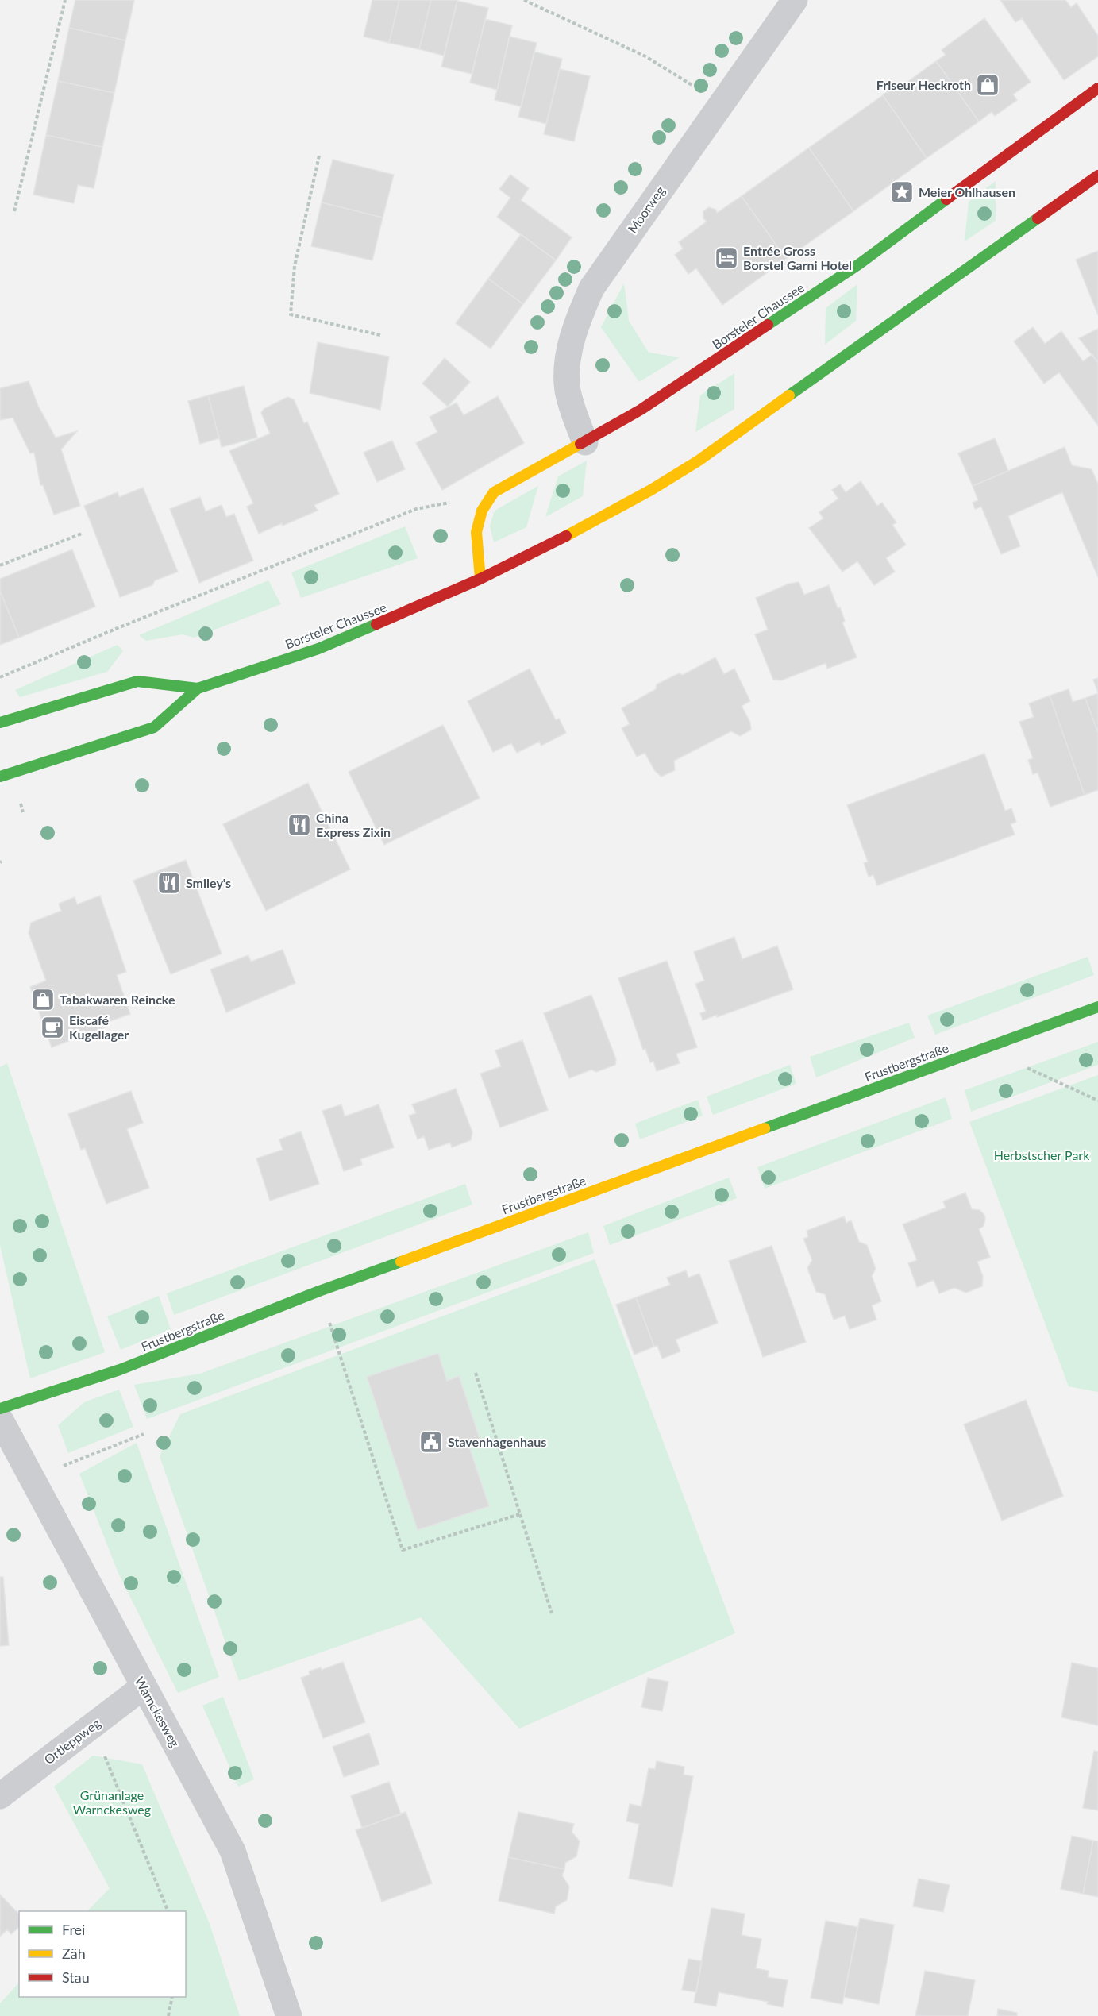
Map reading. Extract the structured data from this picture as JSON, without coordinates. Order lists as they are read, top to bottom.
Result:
{
  "streets": {
    "street": [
      "Moorweg",
      "Borsteler Chaussee",
      "Frustbergstraße",
      "Warnckesweg",
      "Ortleppweg"
    ]
  },
  "crossings": [
    ["Moorweg", "Borsteler Chaussee"],
    ["Warnckesweg", "Ortleppweg"]
  ],
  "parks": ["Herbstscher Park", "Grünanlage Warnckesweg"],
  "places": {
    "shop": ["Friseur Heckroth", "Tabakwaren Reincke"],
    "place": ["Meier Ohlhausen"],
    "hotel": ["Entrée Gross Borstel Garni Hotel"],
    "restaurant": ["China Express Zixin", "Smiley's"],
    "cafe": ["Eiscafé Kugellager"],
    "public building": ["Stavenhagenhaus"]
  },
  "legend": ["Frei", "Zäh", "Stau"]
}
